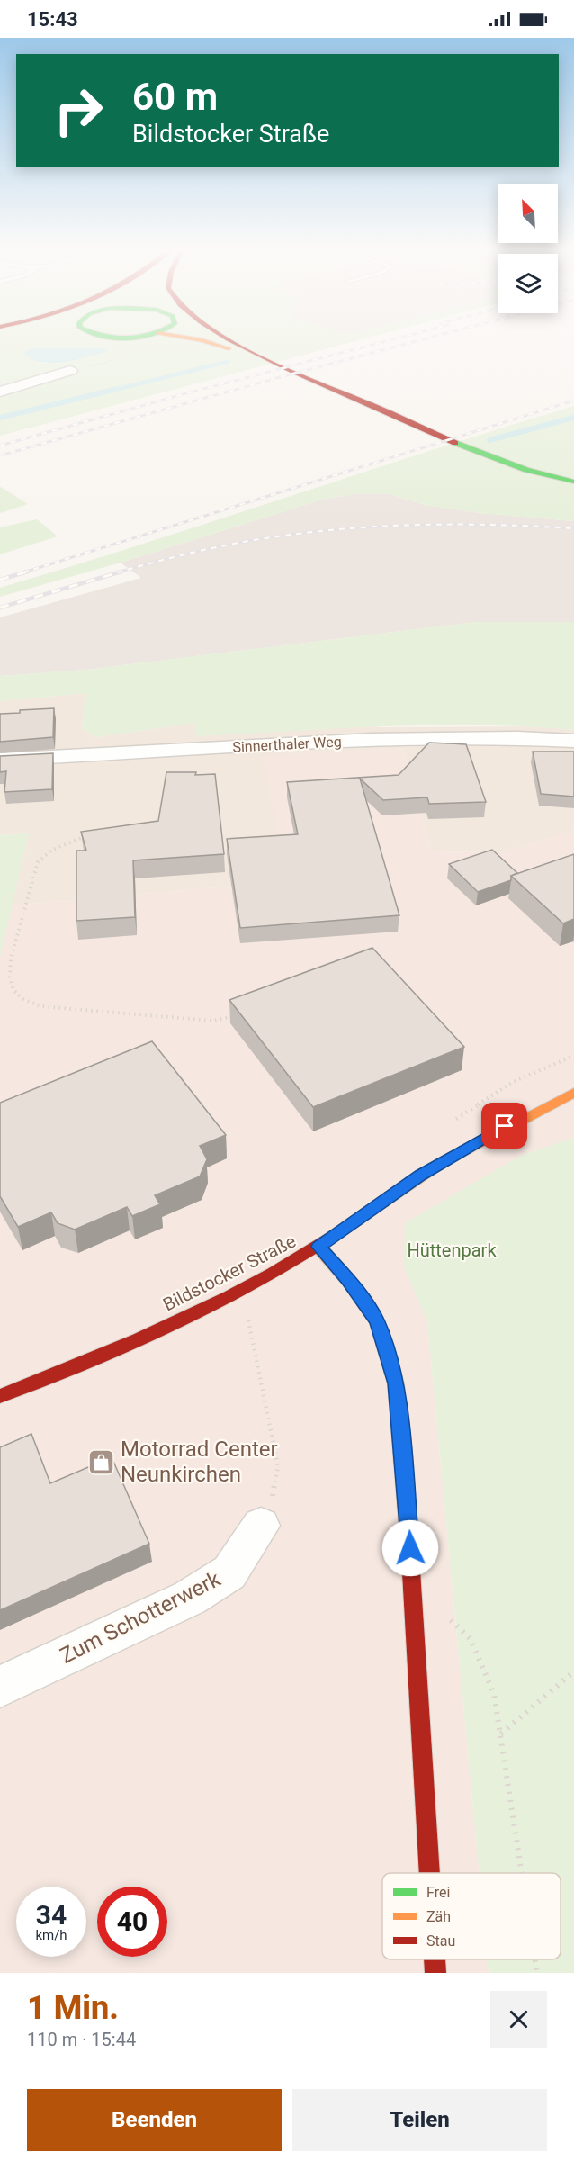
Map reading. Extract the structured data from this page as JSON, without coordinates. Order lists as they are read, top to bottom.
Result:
{
  "streets": {
    "main road": ["Bildstocker Straße"],
    "street": ["Sinnerthaler Weg", "Zum Schotterwerk"]
  },
  "parks": ["Hüttenpark"],
  "places": {
    "shop": ["Motorrad Center Neunkirchen"]
  },
  "legend": ["Frei", "Zäh", "Stau"],
  "north": "top left",
  "page": {
    "status": "15:43",
    "turn": ["60 m", "Bildstocker Straße"],
    "speed": "34 km/h",
    "limit": "40",
    "heading": ["1 Min.", "110 m · 15:44"],
    "buttons": ["Beenden", "Teilen"]
  }
}
